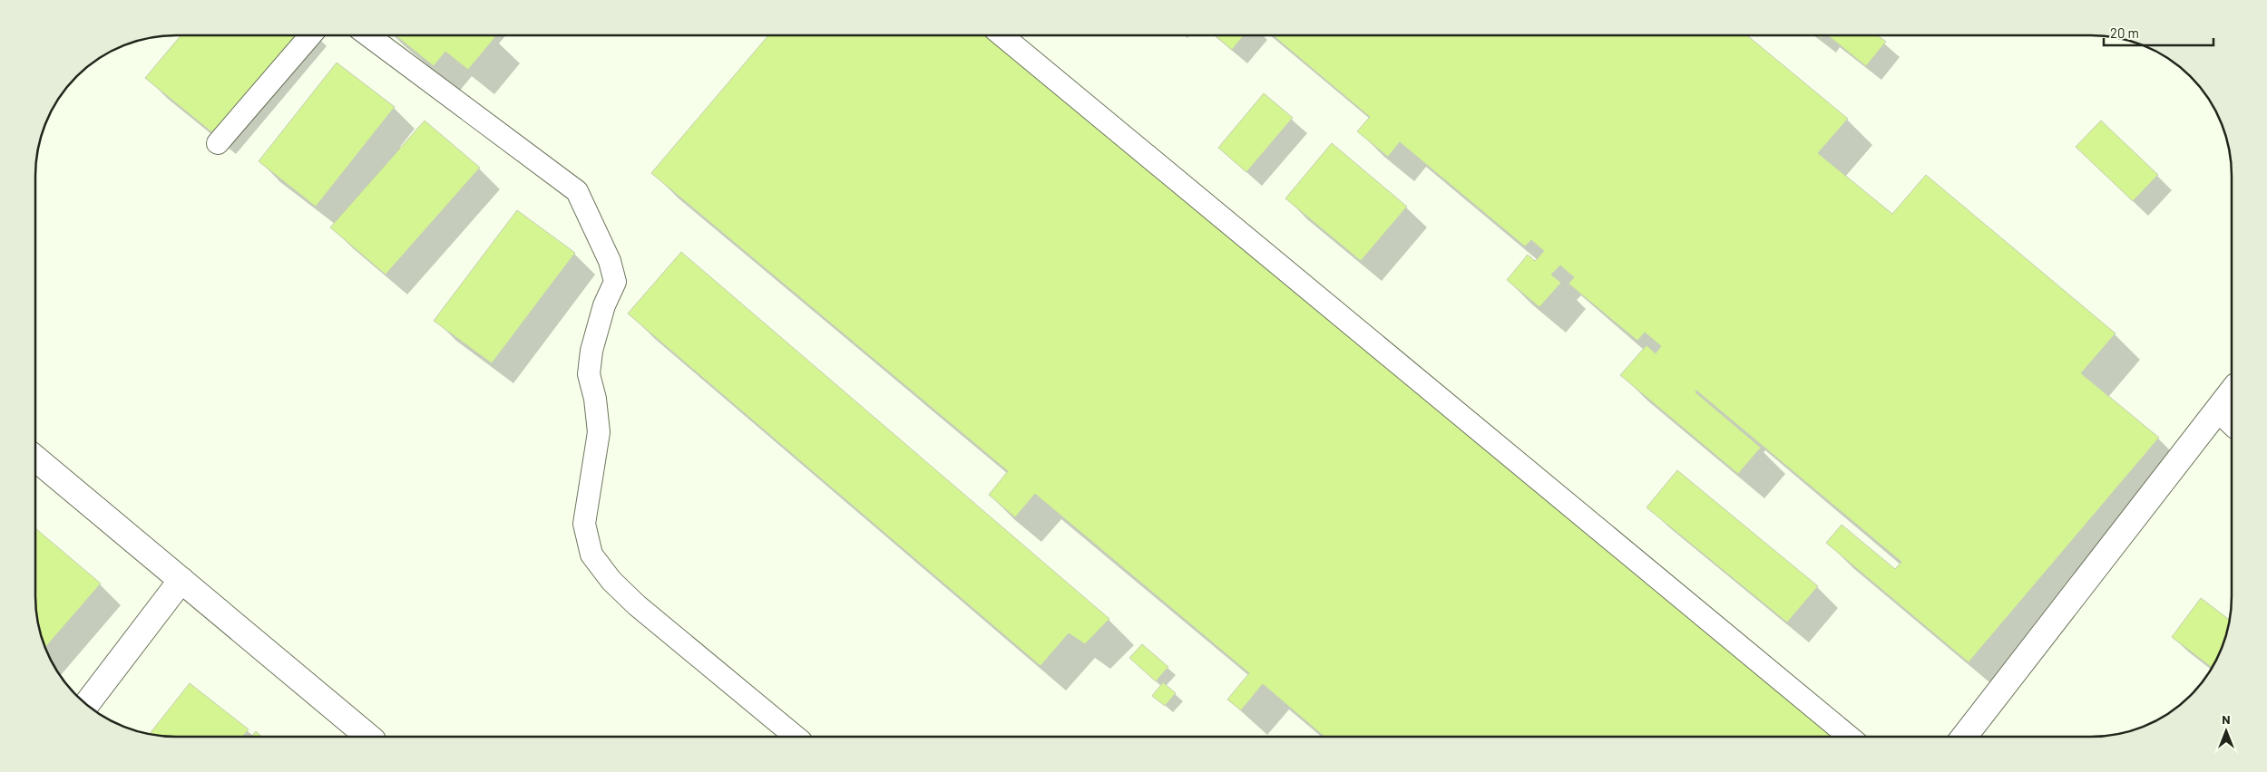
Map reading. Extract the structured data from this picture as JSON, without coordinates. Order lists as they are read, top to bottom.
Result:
{
  "scale_bar": "20 m",
  "north": "top"
}
